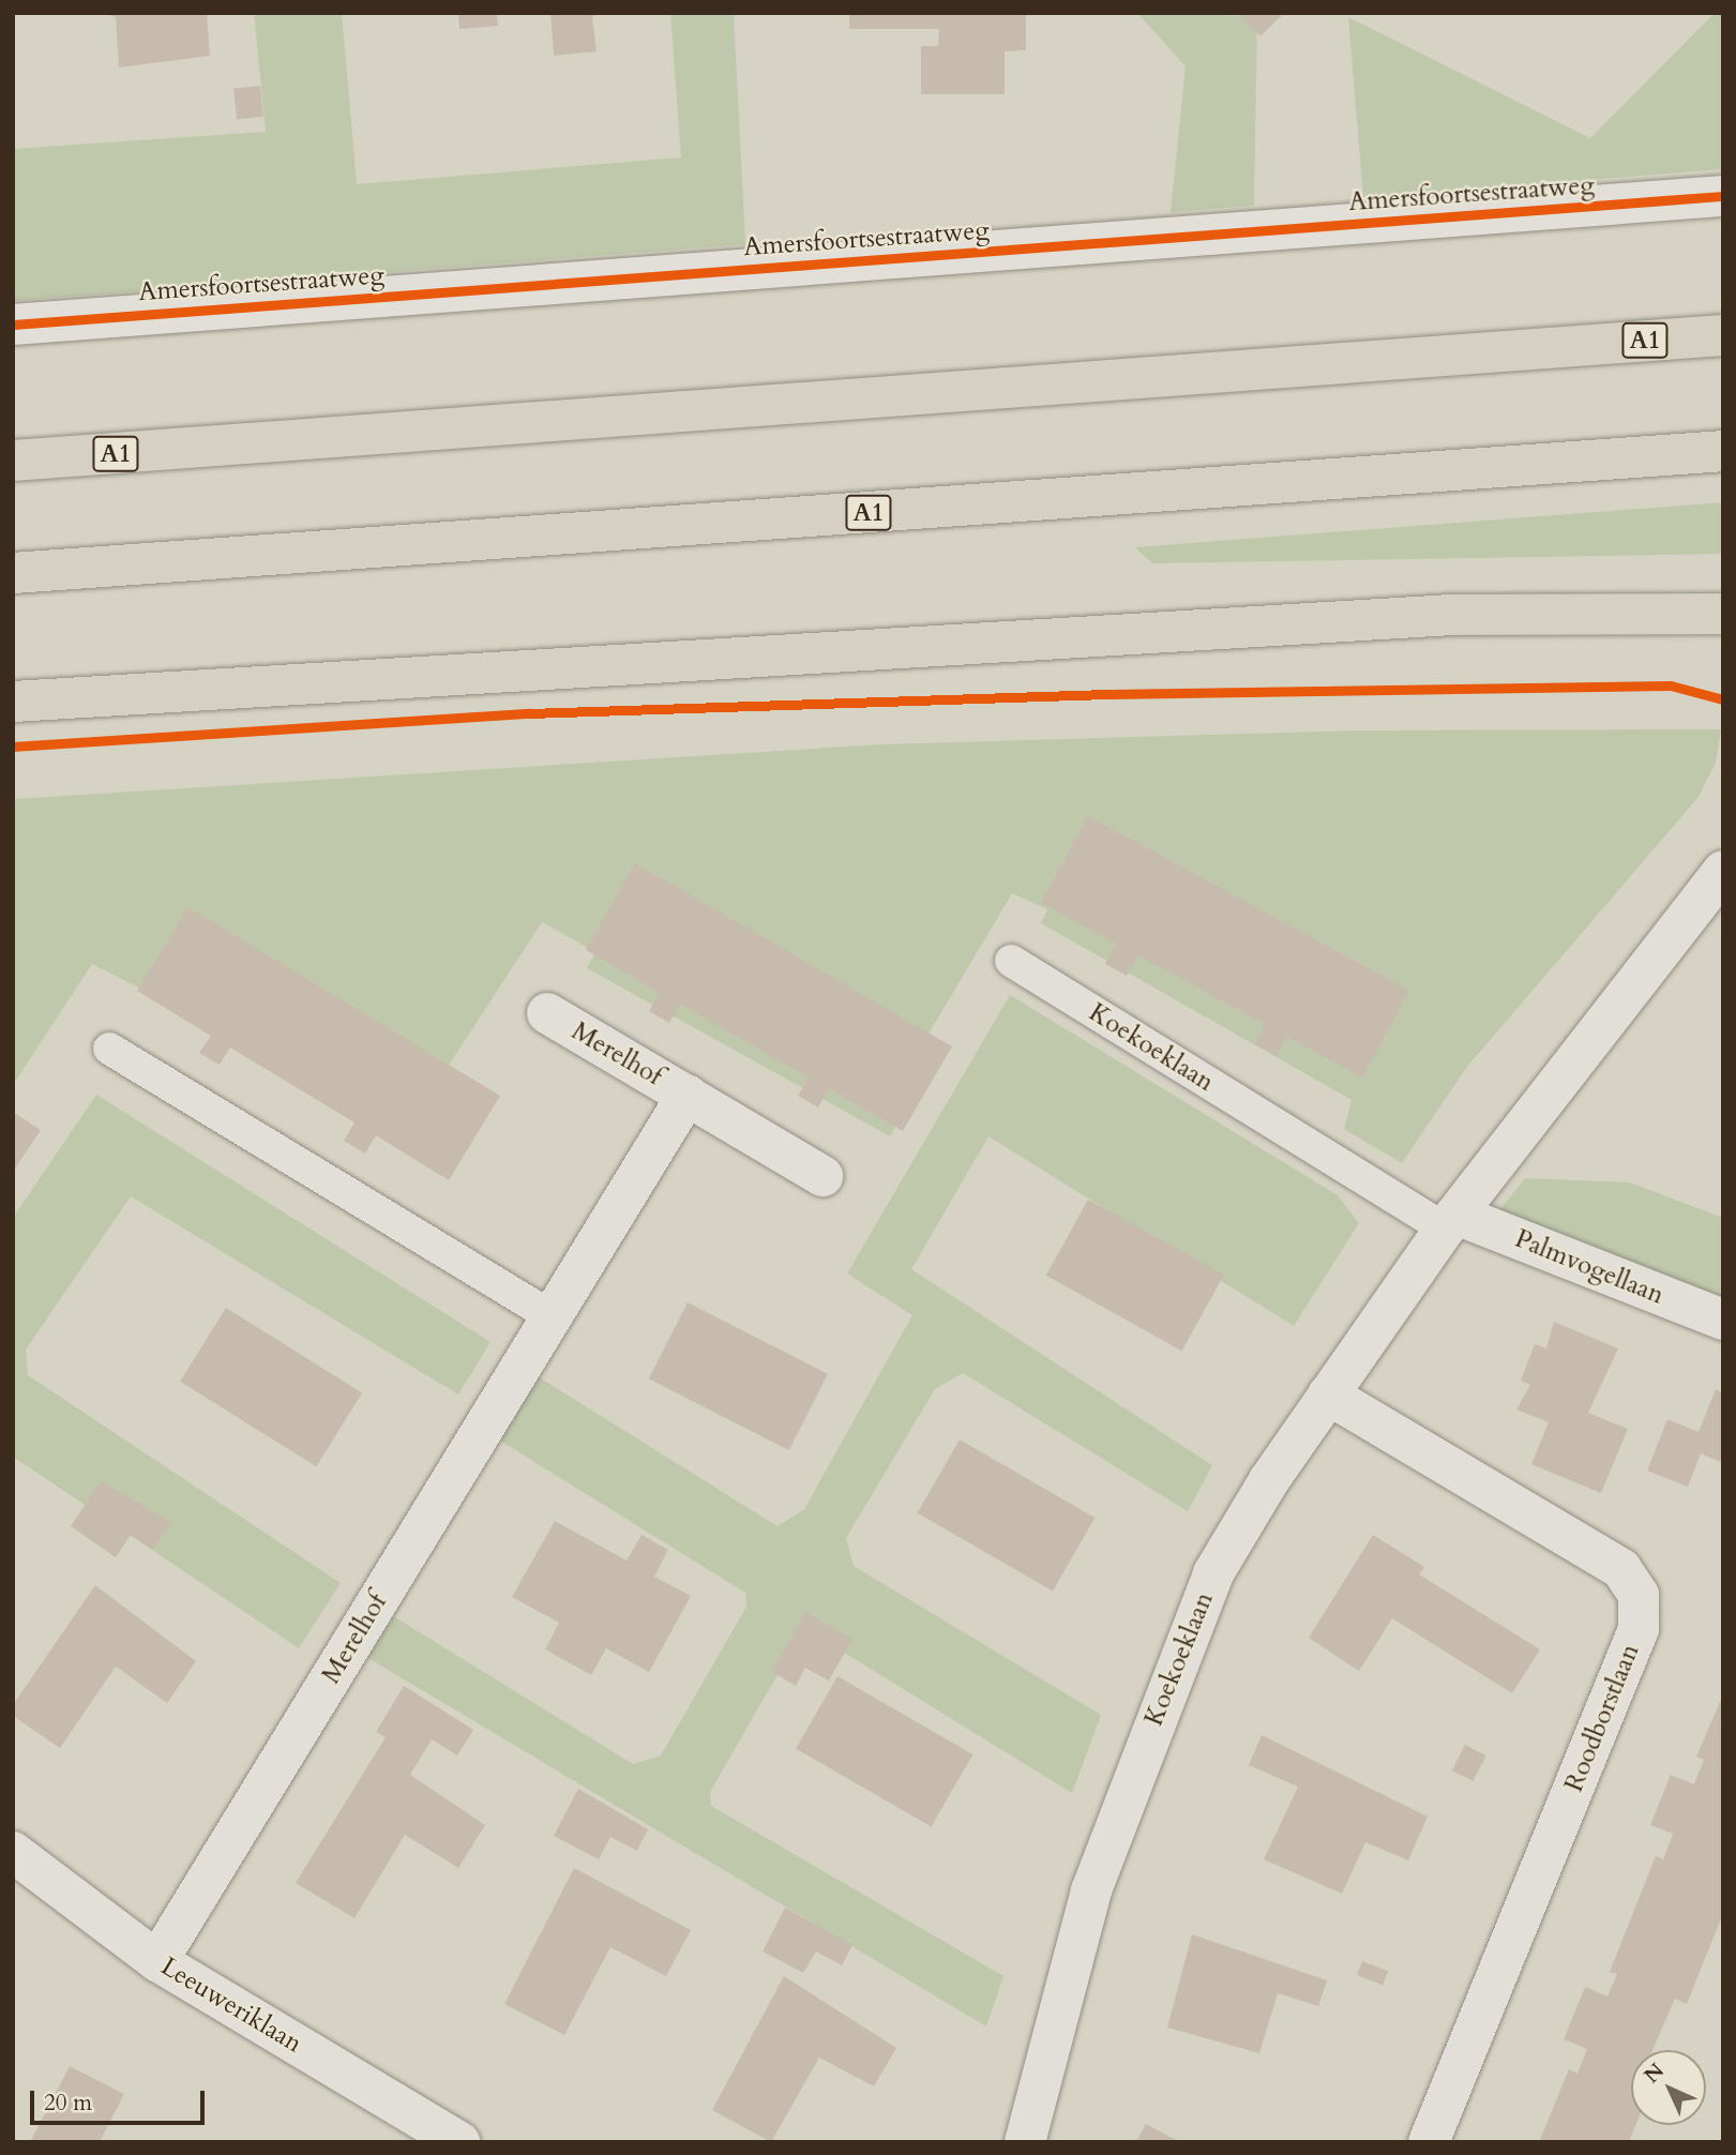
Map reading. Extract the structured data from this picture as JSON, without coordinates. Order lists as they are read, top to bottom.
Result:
{
  "streets": {
    "main road": ["A1"],
    "street": [
      "Amersfoortsestraatweg",
      "Koekoeklaan",
      "Merelhof",
      "Palmvogellaan",
      "Roodborstlaan",
      "Leeuweriklaan"
    ]
  },
  "crossings": [
    ["Koekoeklaan", "Palmvogellaan"],
    ["Koekoeklaan", "Roodborstlaan"],
    ["Merelhof", "Leeuweriklaan"]
  ],
  "scale_bar": "20 m",
  "north": "top left"
}
